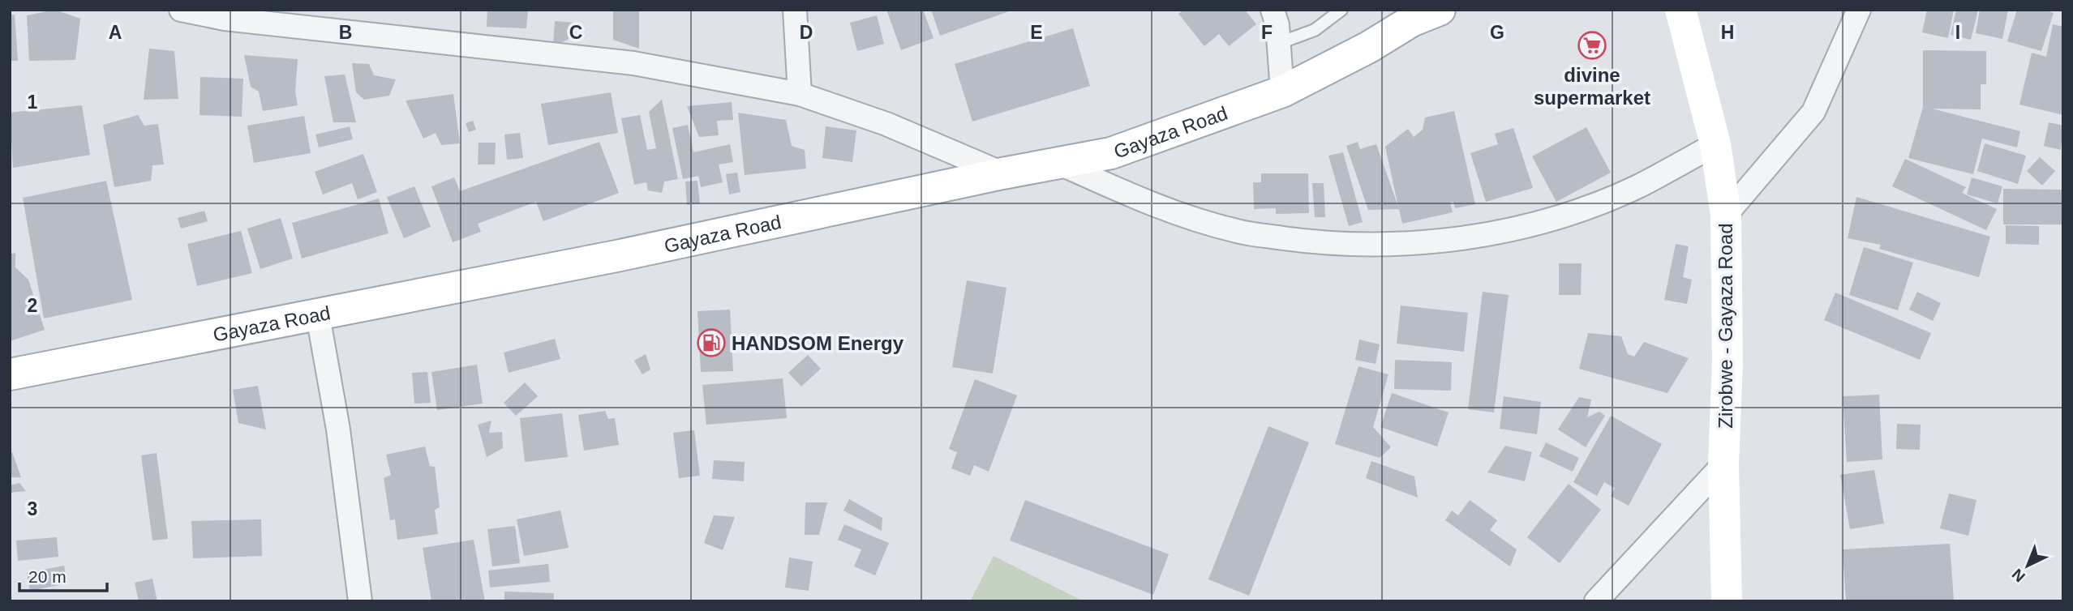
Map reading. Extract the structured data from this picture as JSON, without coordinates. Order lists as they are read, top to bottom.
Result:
{
  "streets": {
    "main road": ["Gayaza Road", "Zirobwe - Gayaza Road"]
  },
  "places": {
    "supermarket": ["divine supermarket"],
    "fuel station": ["HANDSOM Energy"]
  },
  "scale_bar": "20 m",
  "north": "bottom left",
  "grid": {
    "columns": [
      "A",
      "B",
      "C",
      "D",
      "E",
      "F",
      "G",
      "H",
      "I"
    ],
    "rows": ["1", "2", "3"]
  }
}
